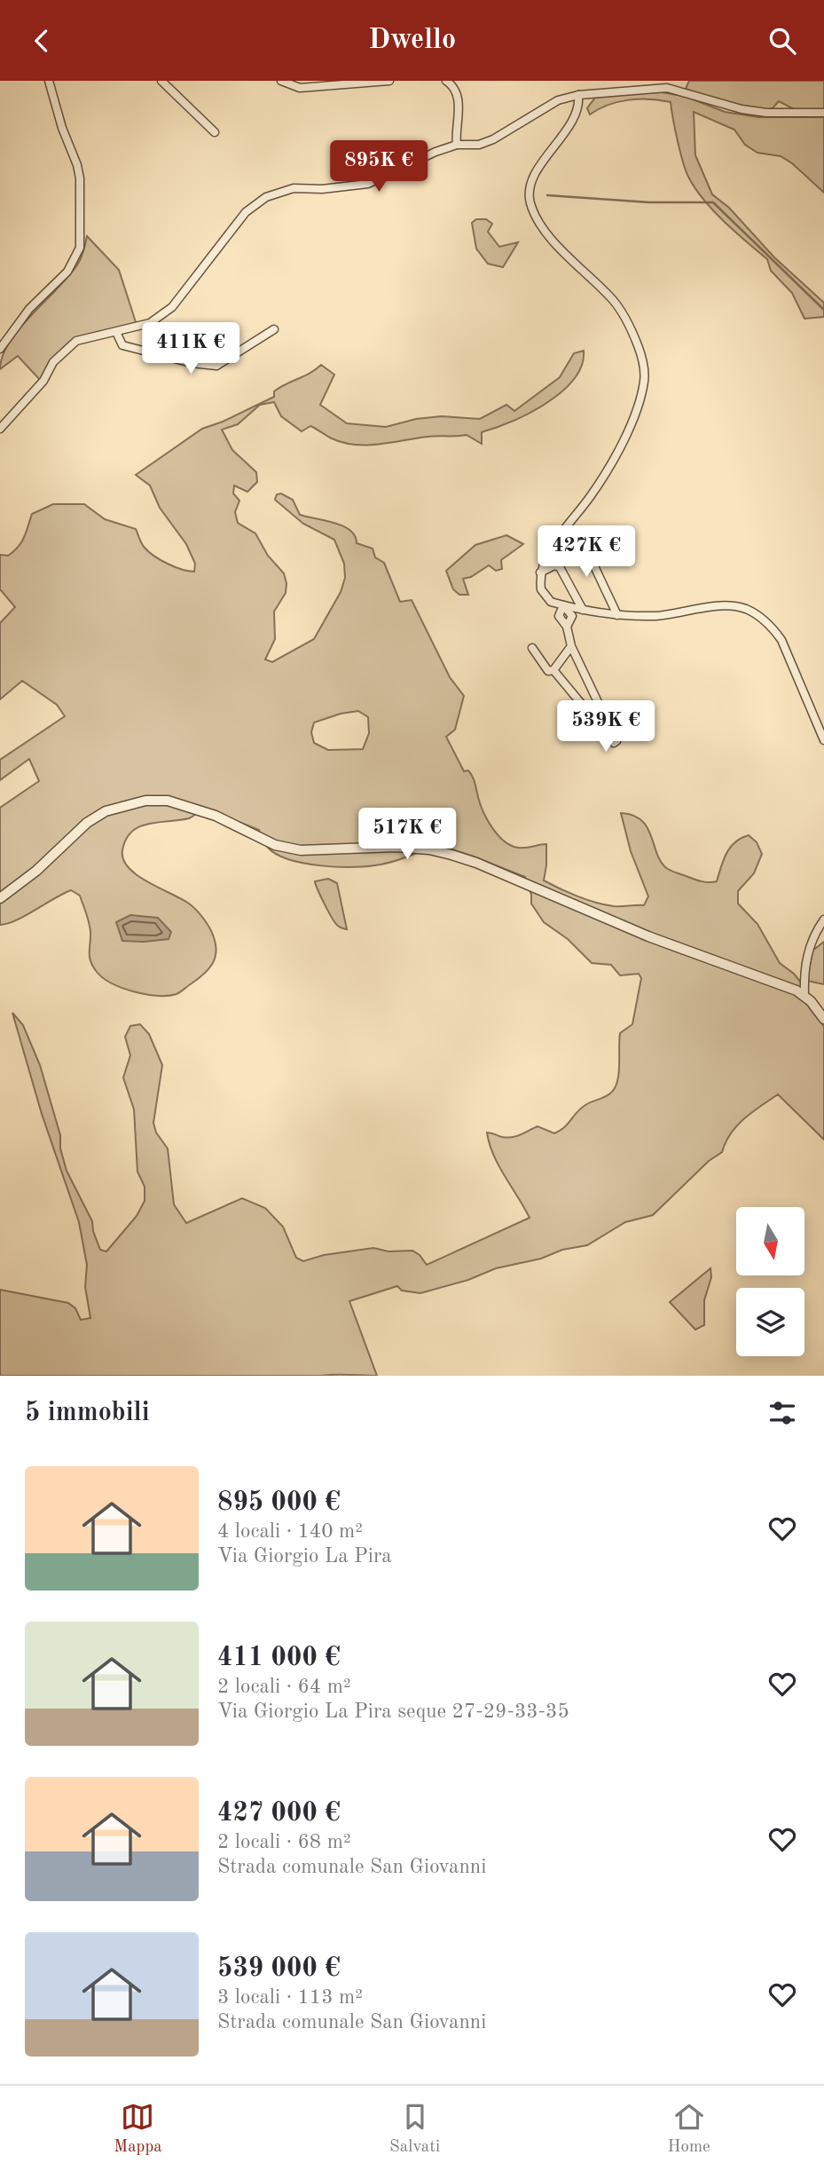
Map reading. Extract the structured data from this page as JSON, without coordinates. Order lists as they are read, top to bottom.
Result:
{
  "north": "bottom",
  "page": {
    "header": "Dwello",
    "price": [
      "895K €",
      "411K €",
      "427K €",
      "539K €",
      "517K €"
    ],
    "heading": "5 immobili",
    "list": [
      {
        "name": "895 000 €",
        "note": "4 locali · 140 m² · Via Giorgio La Pira"
      },
      {
        "name": "411 000 €",
        "note": "2 locali · 64 m² · Via Giorgio La Pira seque 27-29-33-35"
      },
      {
        "name": "427 000 €",
        "note": "2 locali · 68 m² · Strada comunale San Giovanni"
      },
      {
        "name": "539 000 €",
        "note": "3 locali · 113 m² · Strada comunale San Giovanni"
      }
    ],
    "tabs": ["Mappa", "Salvati", "Home"]
  }
}
